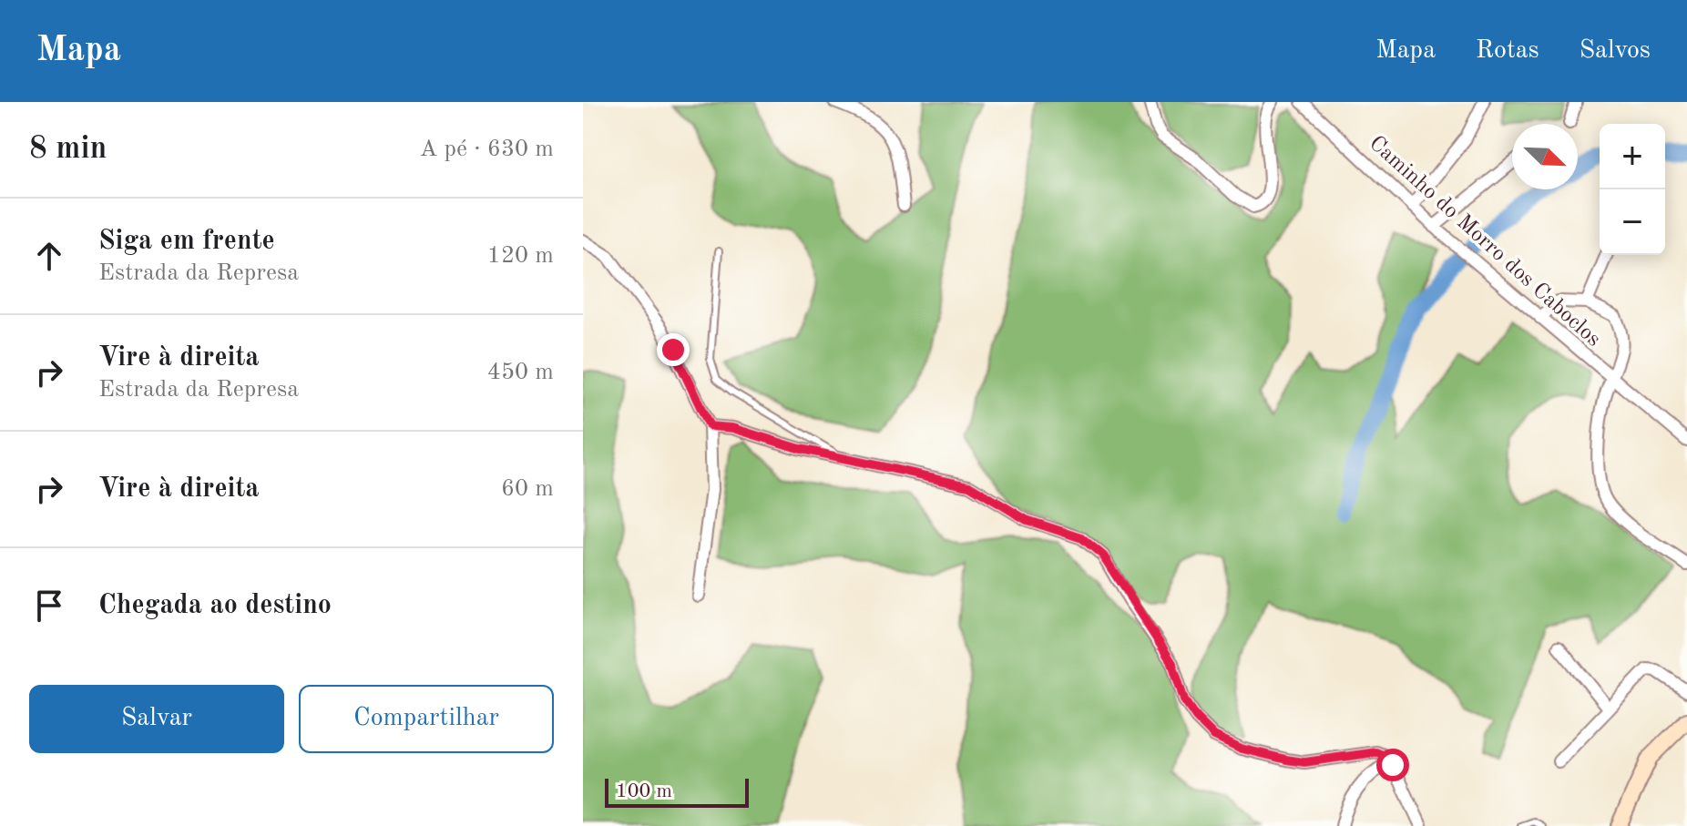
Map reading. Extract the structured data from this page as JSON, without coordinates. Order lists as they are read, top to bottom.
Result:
{
  "streets": {
    "street": ["Caminho do Morro dos Caboclos"]
  },
  "scale_bar": "100 m",
  "north": "bottom right",
  "page": {
    "header": "Mapa",
    "nav": ["Mapa", "Rotas", "Salvos"],
    "heading": ["8 min", "A pé · 630 m"],
    "map_buttons": ["+", "−"],
    "list": [
      ["Siga em frente", "Estrada da Represa", "120 m"],
      ["Vire à direita", "Estrada da Represa", "450 m"],
      ["Vire à direita", "60 m"],
      "Chegada ao destino"
    ],
    "buttons": ["Salvar", "Compartilhar"],
    "scale": "100 m"
  }
}
